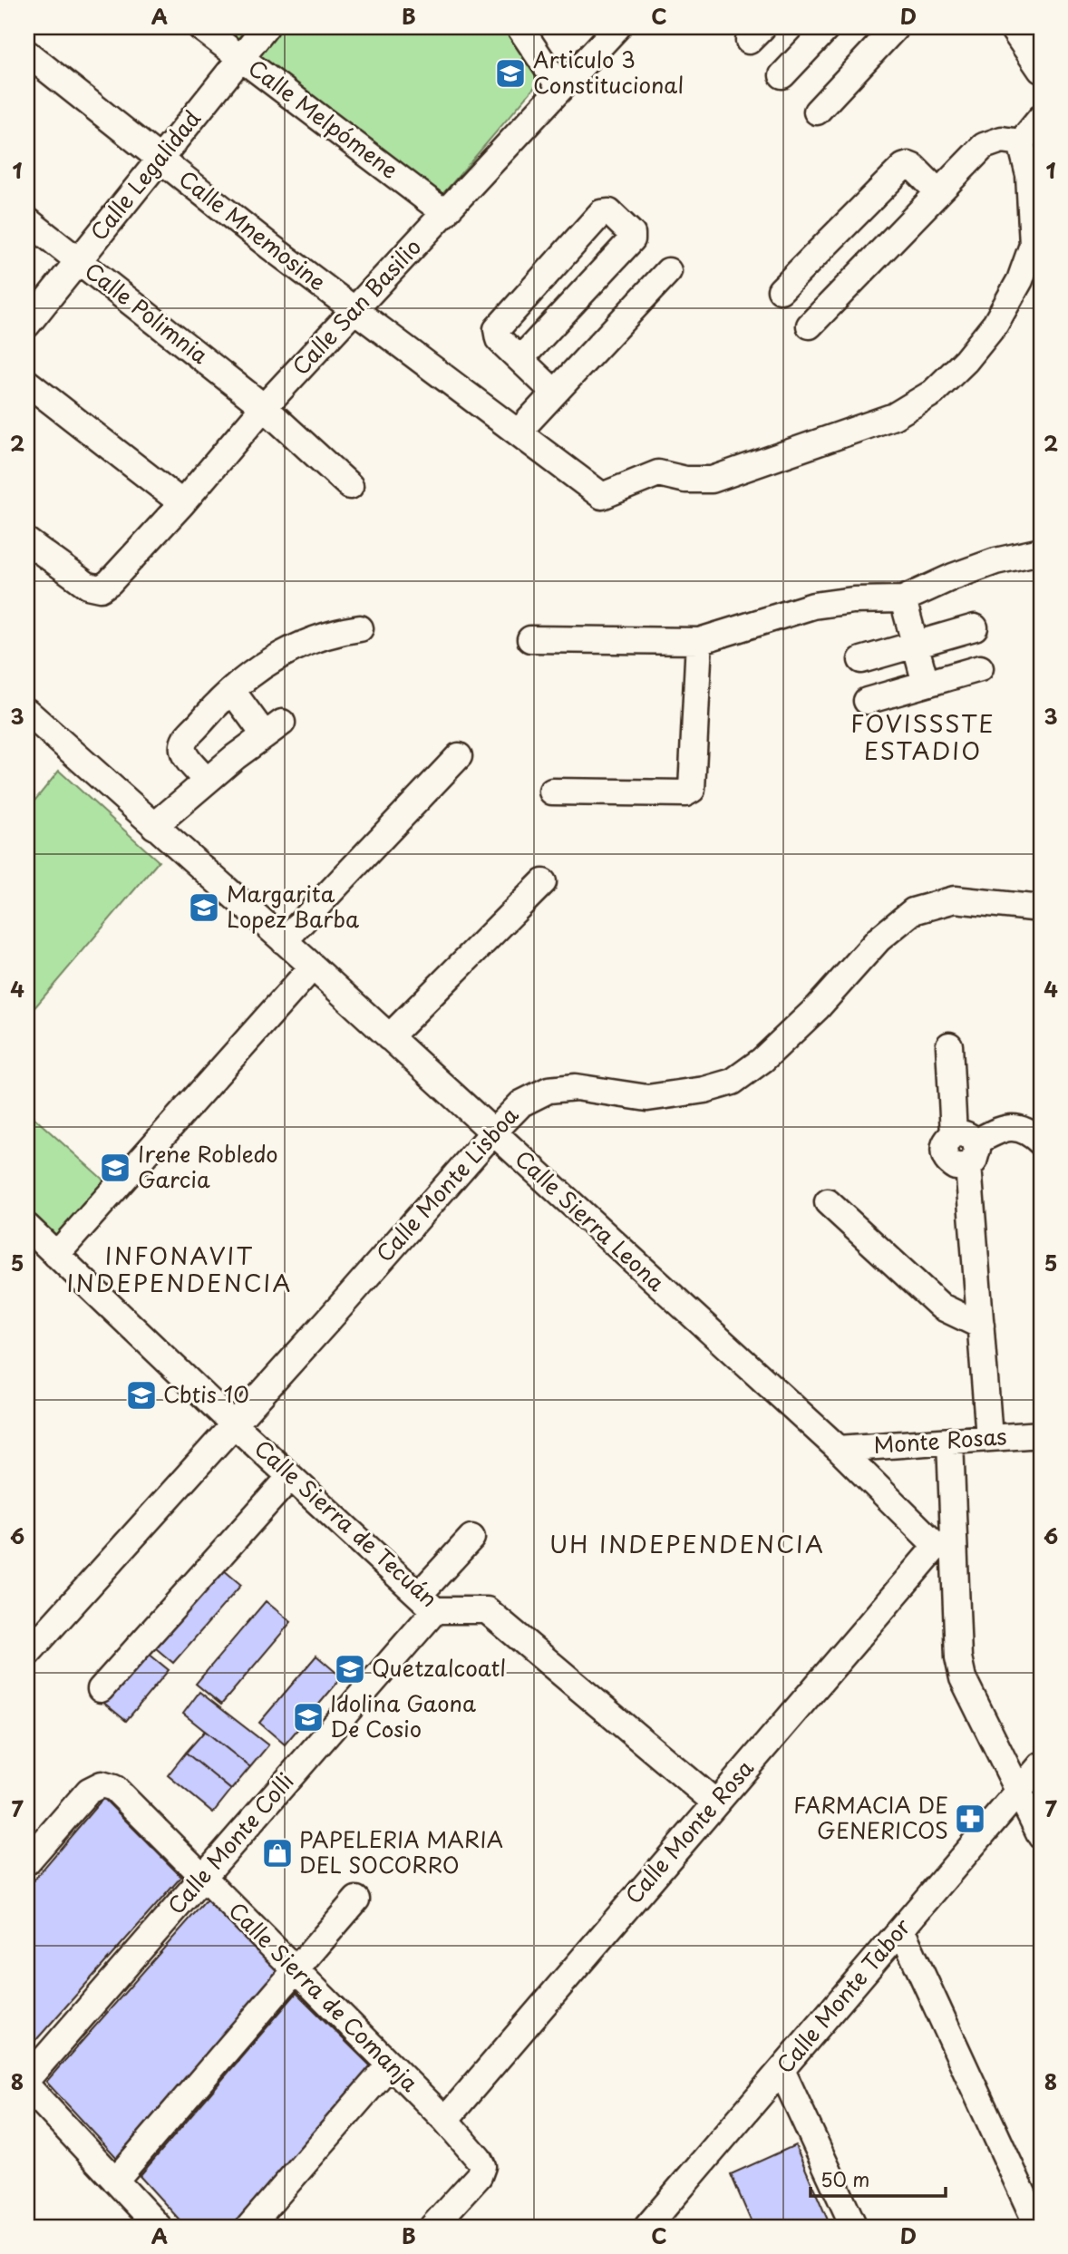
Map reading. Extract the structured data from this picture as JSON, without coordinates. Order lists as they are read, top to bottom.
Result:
{
  "streets": {
    "street": [
      "Calle Melpómene",
      "Calle Legalidad",
      "Calle Mnemosine",
      "Calle San Basilio",
      "Calle Polimnia",
      "Calle Monte Lisboa",
      "Calle Sierra Leona",
      "Monte Rosas",
      "Calle Sierra de Tecuán",
      "Calle Monte Rosa",
      "Calle Monte Colli",
      "Calle Monte Tabor",
      "Calle Sierra de Comanja"
    ]
  },
  "crossings": [
    ["Calle Melpómene", "Calle Legalidad"],
    ["Calle Melpómene", "Calle San Basilio"],
    ["Calle Legalidad", "Calle Mnemosine"],
    ["Calle Legalidad", "Calle Polimnia"],
    ["Calle Mnemosine", "Calle San Basilio"],
    ["Calle San Basilio", "Calle Polimnia"],
    ["Calle Monte Lisboa", "Calle Sierra Leona"],
    ["Calle Monte Lisboa", "Calle Sierra de Tecuán"],
    ["Calle Sierra Leona", "Monte Rosas"],
    ["Calle Sierra Leona", "Calle Monte Rosa"],
    ["Calle Sierra de Tecuán", "Calle Monte Rosa"],
    ["Calle Sierra de Tecuán", "Calle Monte Colli"],
    ["Calle Monte Rosa", "Calle Sierra de Comanja"],
    ["Calle Monte Colli", "Calle Sierra de Comanja"]
  ],
  "districts": ["FOVISSSTE ESTADIO", "INFONAVIT INDEPENDENCIA", "UH INDEPENDENCIA"],
  "places": {
    "school or university": [
      "Articulo 3 Constitucional",
      "Margarita Lopez Barba",
      "Irene Robledo Garcia",
      "Cbtis 10",
      "Quetzalcoatl",
      "Idolina Gaona De Cosio"
    ],
    "pharmacy": ["FARMACIA DE GENERICOS"],
    "shop": ["PAPELERIA MARIA DEL SOCORRO"]
  },
  "scale_bar": "50 m",
  "grid": {
    "columns": [
      "A",
      "B",
      "C",
      "D"
    ],
    "rows": [
      "1",
      "2",
      "3",
      "4",
      "5",
      "6",
      "7",
      "8"
    ]
  }
}
